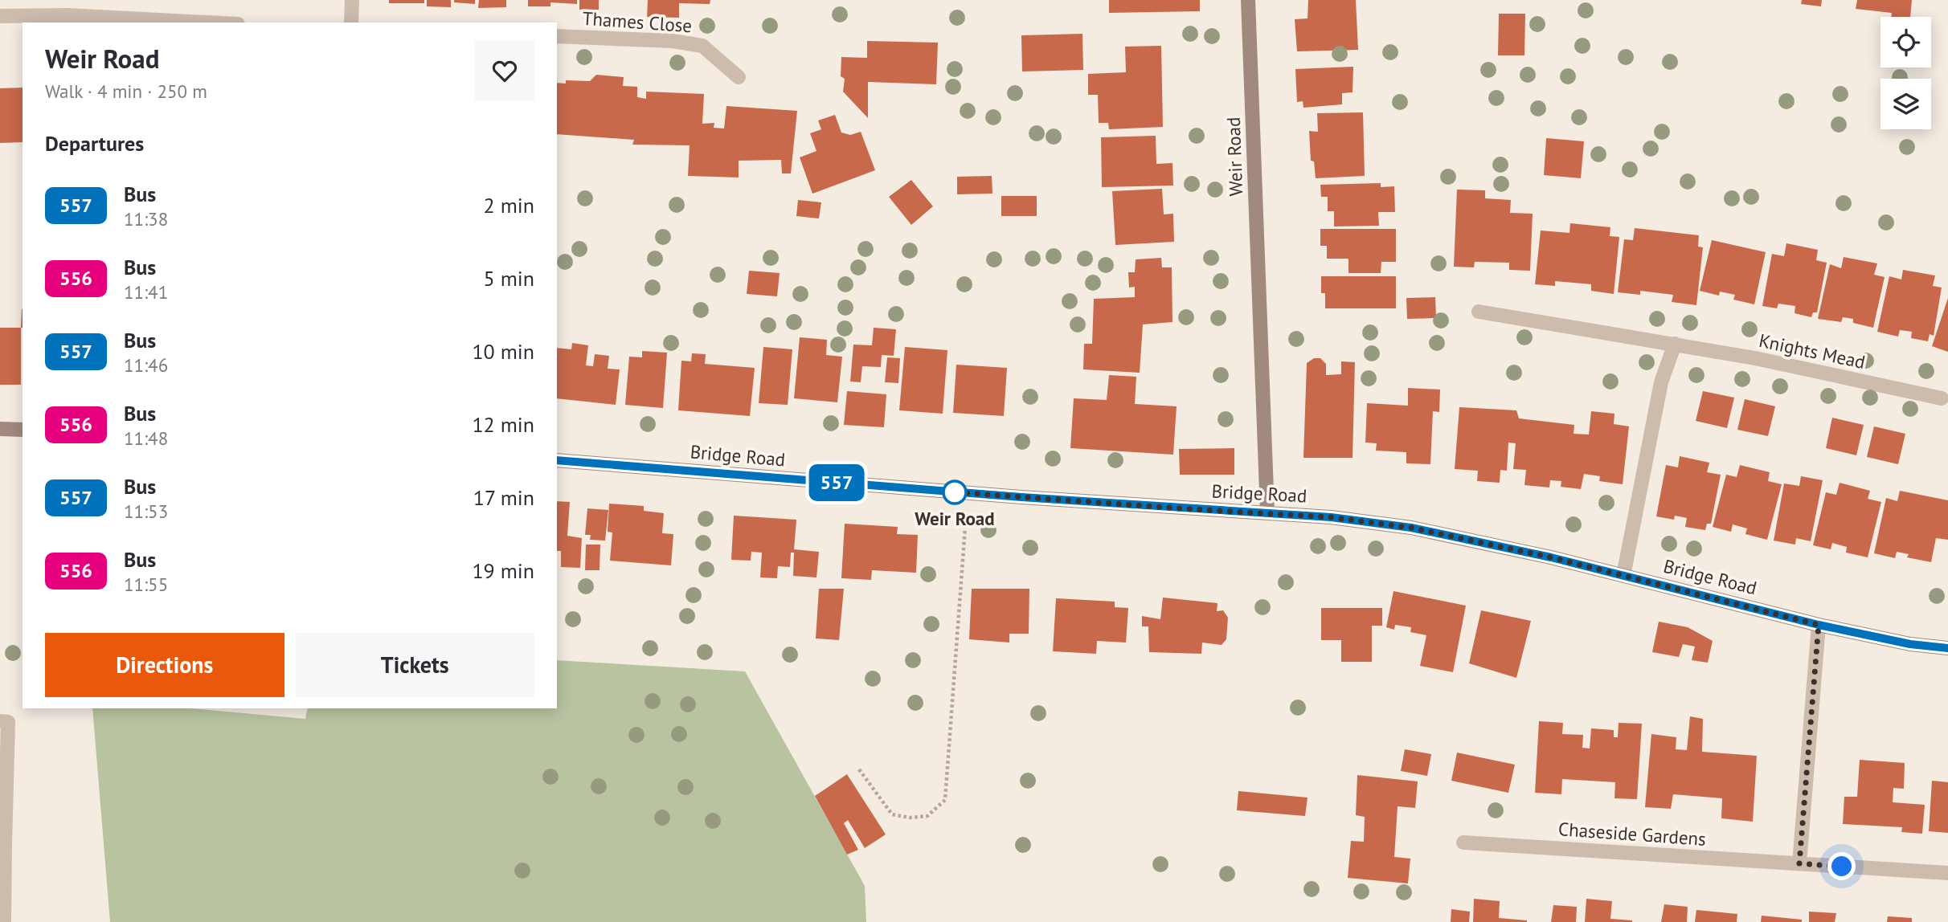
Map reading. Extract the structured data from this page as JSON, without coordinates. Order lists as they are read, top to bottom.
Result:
{
  "streets": {
    "main road": ["Weir Road", "Bridge Road"],
    "street": ["Thames Close", "Knights Mead", "Chaseside Gardens"]
  },
  "crossings": [
    ["Weir Road", "Bridge Road"]
  ],
  "places": ["Weir Road"],
  "lines": ["bus line 557"],
  "page": {
    "on_map": "557",
    "heading": [
      ["Weir Road", "Walk · 4 min · 250 m"],
      "Departures"
    ],
    "list": [
      {
        "mark": "557",
        "name": "Bus",
        "note": "11:38",
        "value": "2 min"
      },
      {
        "mark": "556",
        "name": "Bus",
        "note": "11:41",
        "value": "5 min"
      },
      {
        "mark": "557",
        "name": "Bus",
        "note": "11:46",
        "value": "10 min"
      },
      {
        "mark": "556",
        "name": "Bus",
        "note": "11:48",
        "value": "12 min"
      },
      {
        "mark": "557",
        "name": "Bus",
        "note": "11:53",
        "value": "17 min"
      },
      {
        "mark": "556",
        "name": "Bus",
        "note": "11:55",
        "value": "19 min"
      }
    ],
    "buttons": ["Directions", "Tickets"]
  }
}
